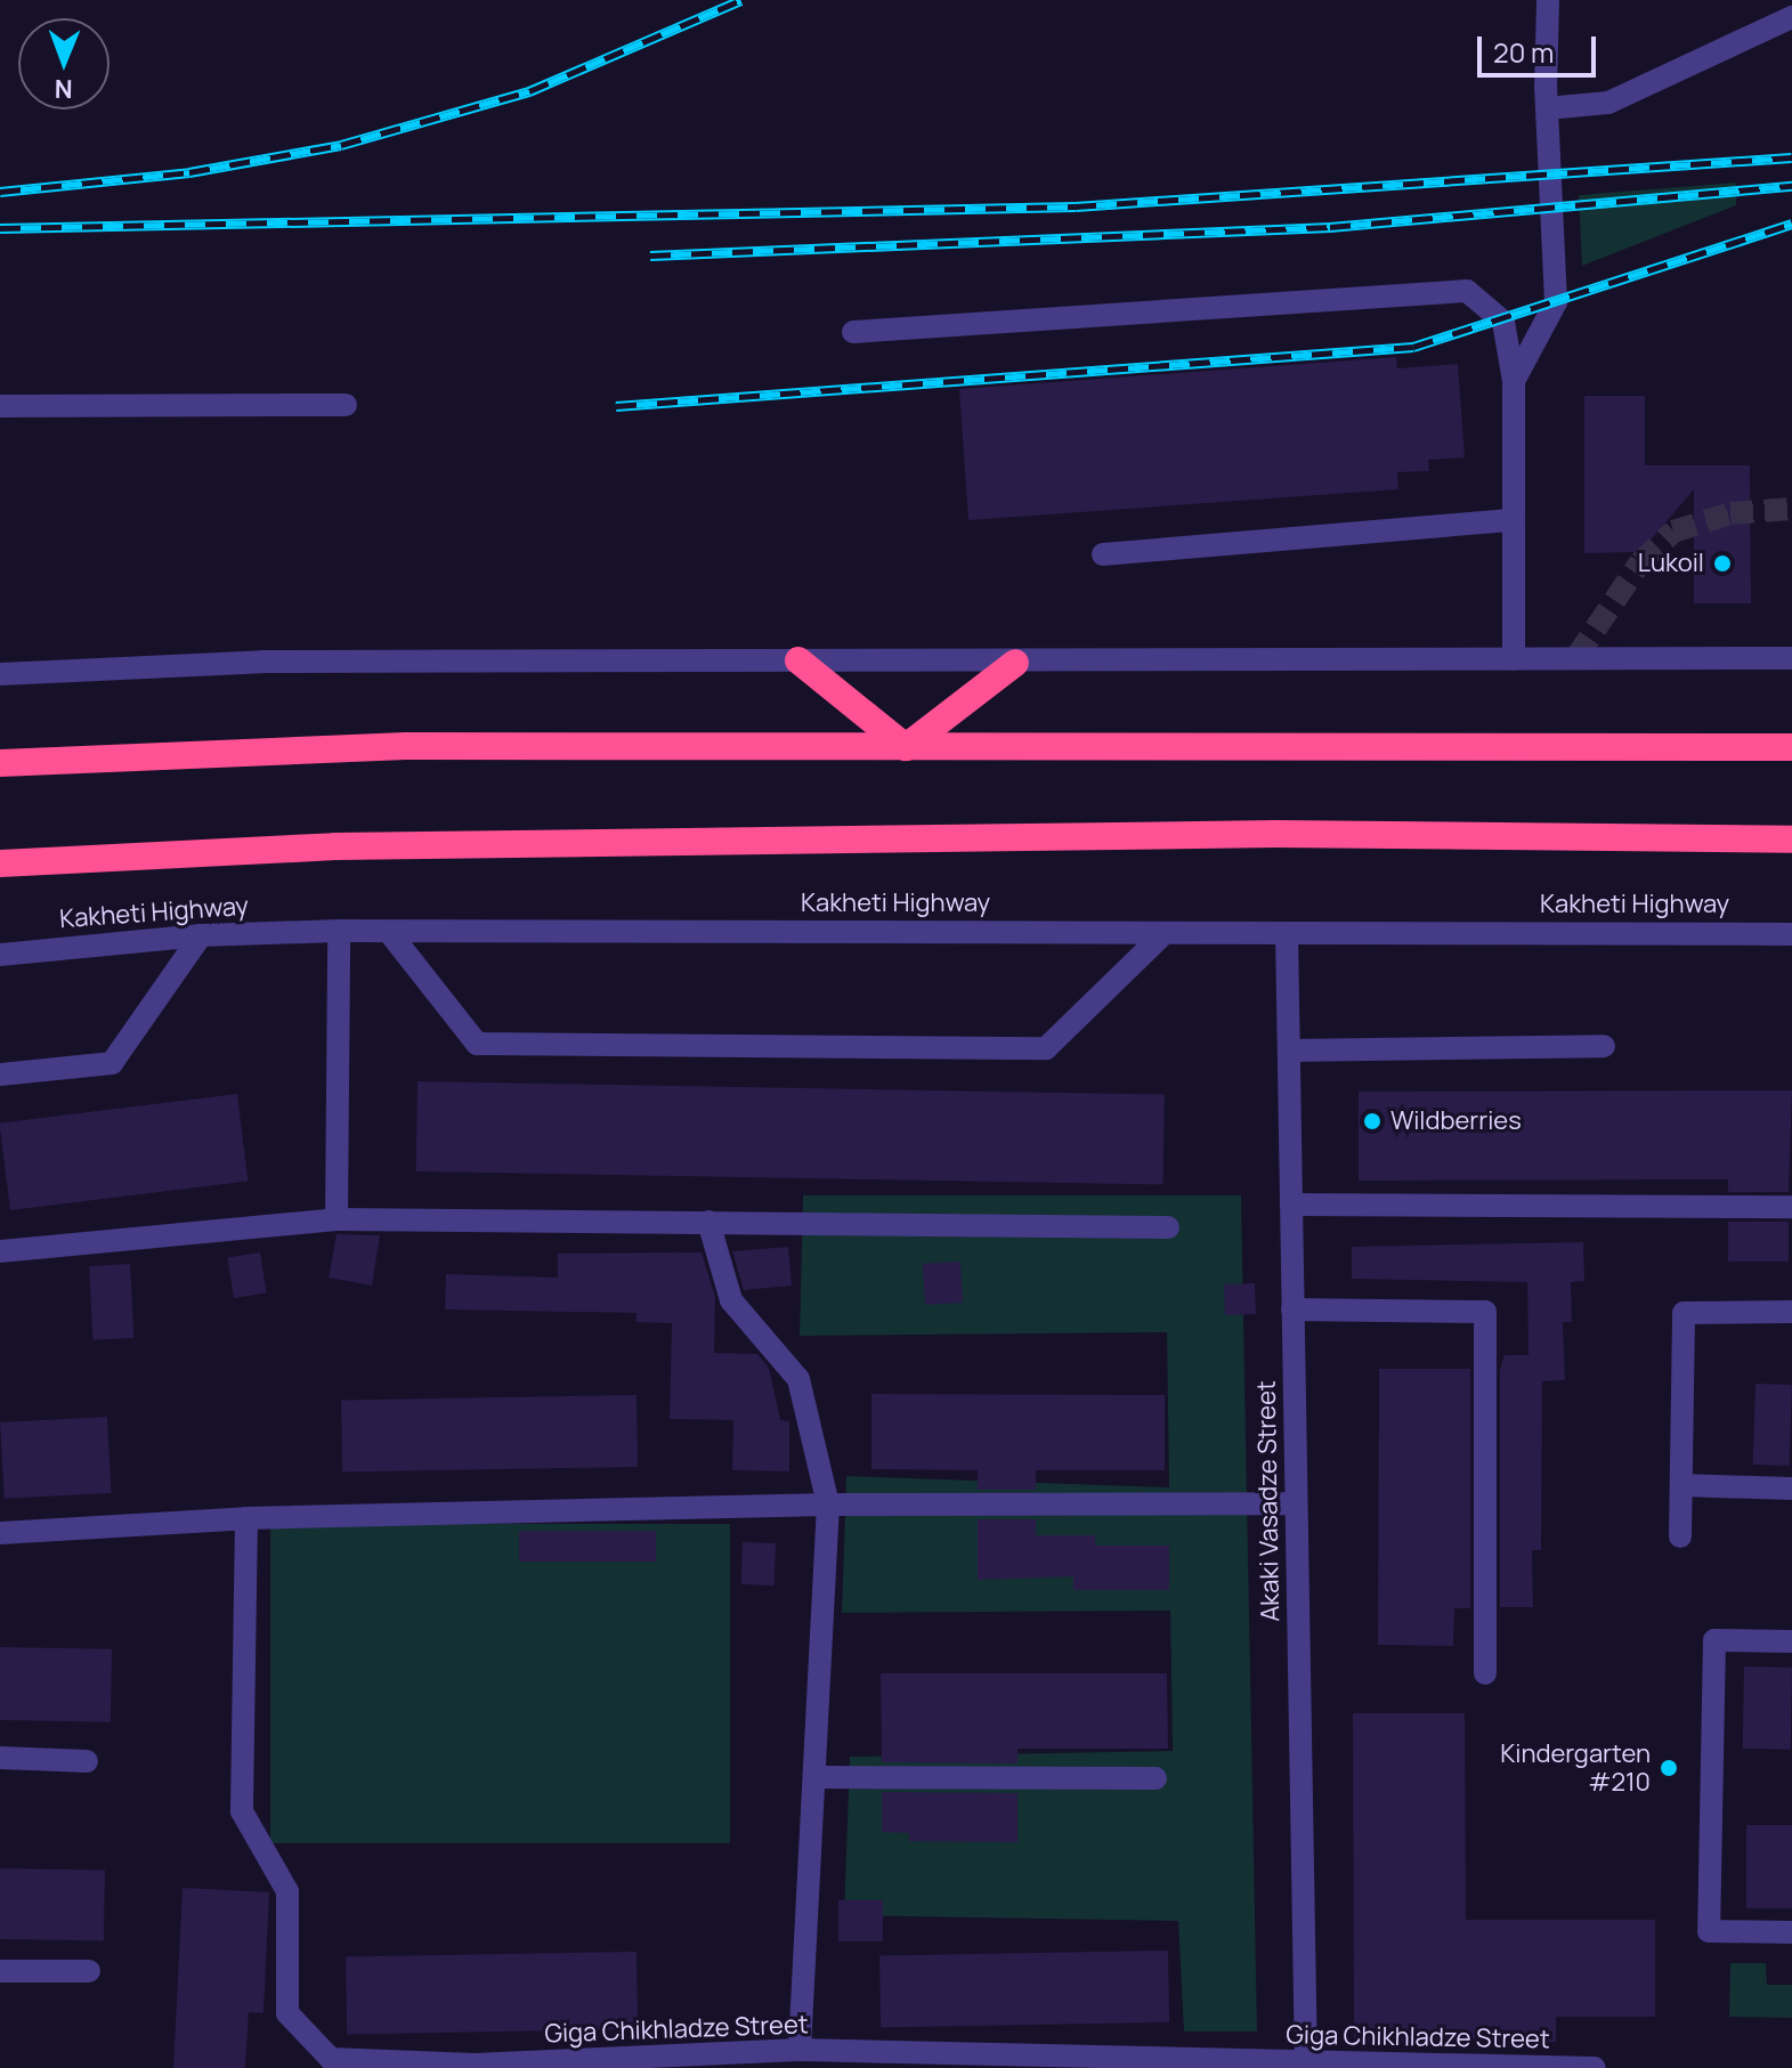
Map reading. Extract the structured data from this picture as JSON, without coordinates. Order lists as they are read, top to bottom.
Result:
{
  "streets": {
    "street": ["Kakheti Highway", "Akaki Vasadze Street", "Giga Chikhladze Street"]
  },
  "crossings": [
    ["Kakheti Highway", "Akaki Vasadze Street"],
    ["Akaki Vasadze Street", "Giga Chikhladze Street"]
  ],
  "places": ["Lukoil", "Wildberries", "Kindergarten #210"],
  "scale_bar": "20 m",
  "north": "bottom"
}
